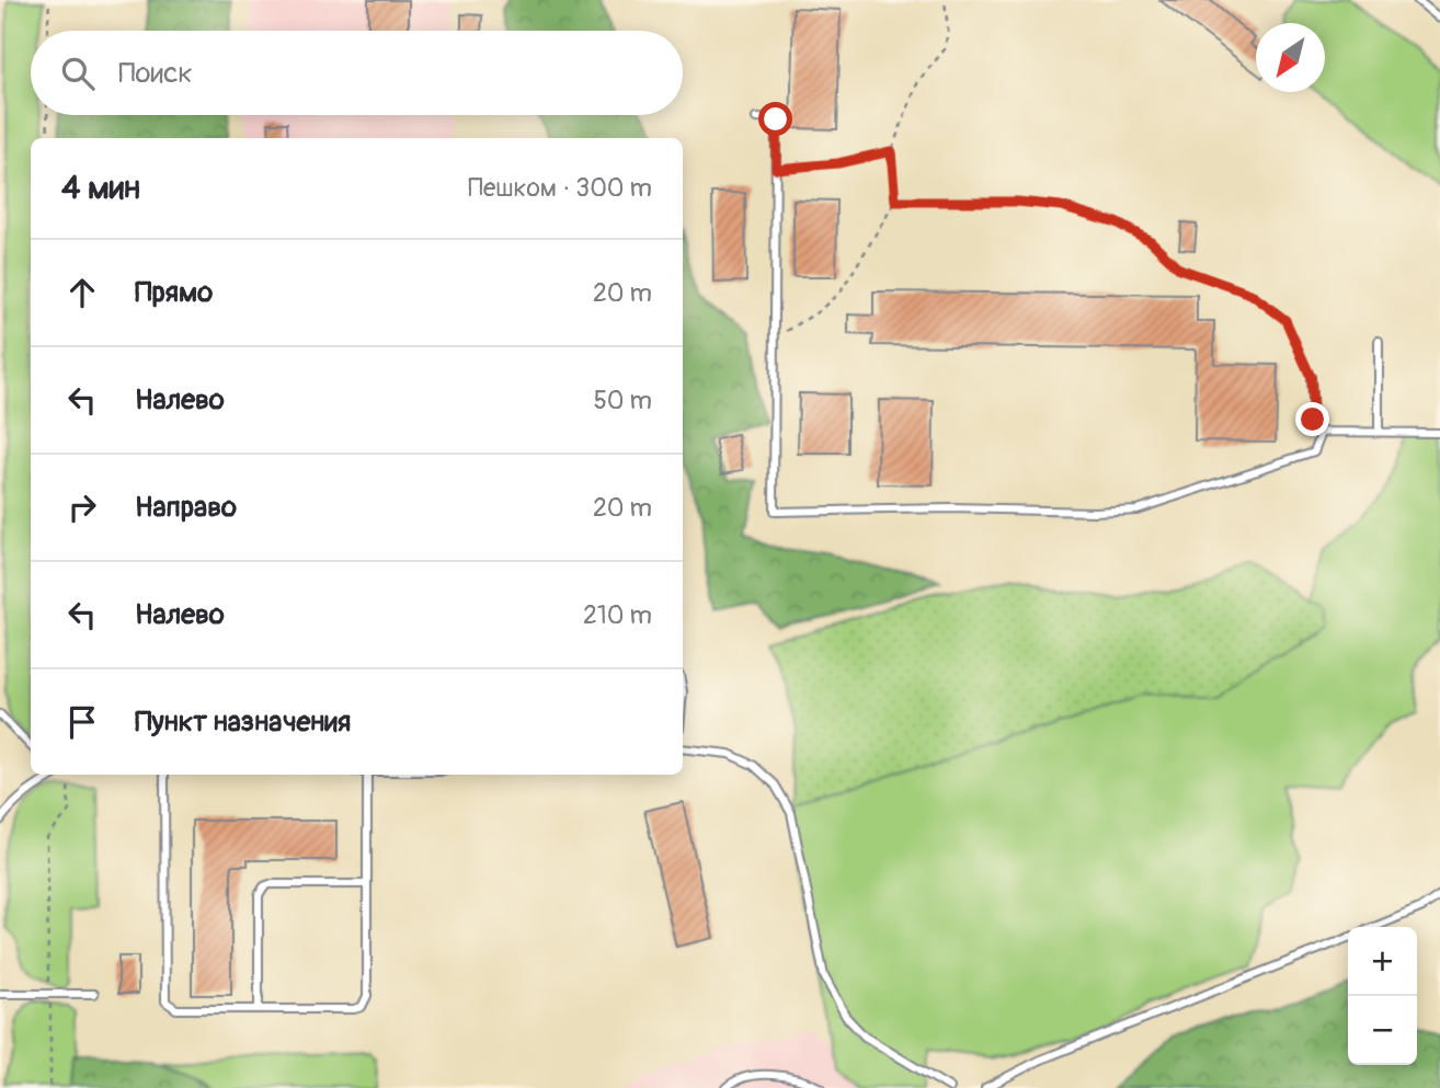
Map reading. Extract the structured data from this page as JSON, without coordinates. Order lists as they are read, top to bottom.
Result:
{
  "north": "bottom left",
  "page": {
    "search": "Поиск",
    "heading": ["4 мин", "Пешком · 300 m"],
    "list": [
      ["Прямо", "20 m"],
      ["Налево", "50 m"],
      ["Направо", "20 m"],
      ["Налево", "210 m"],
      "Пункт назначения"
    ],
    "map_buttons": ["+", "−"]
  }
}
